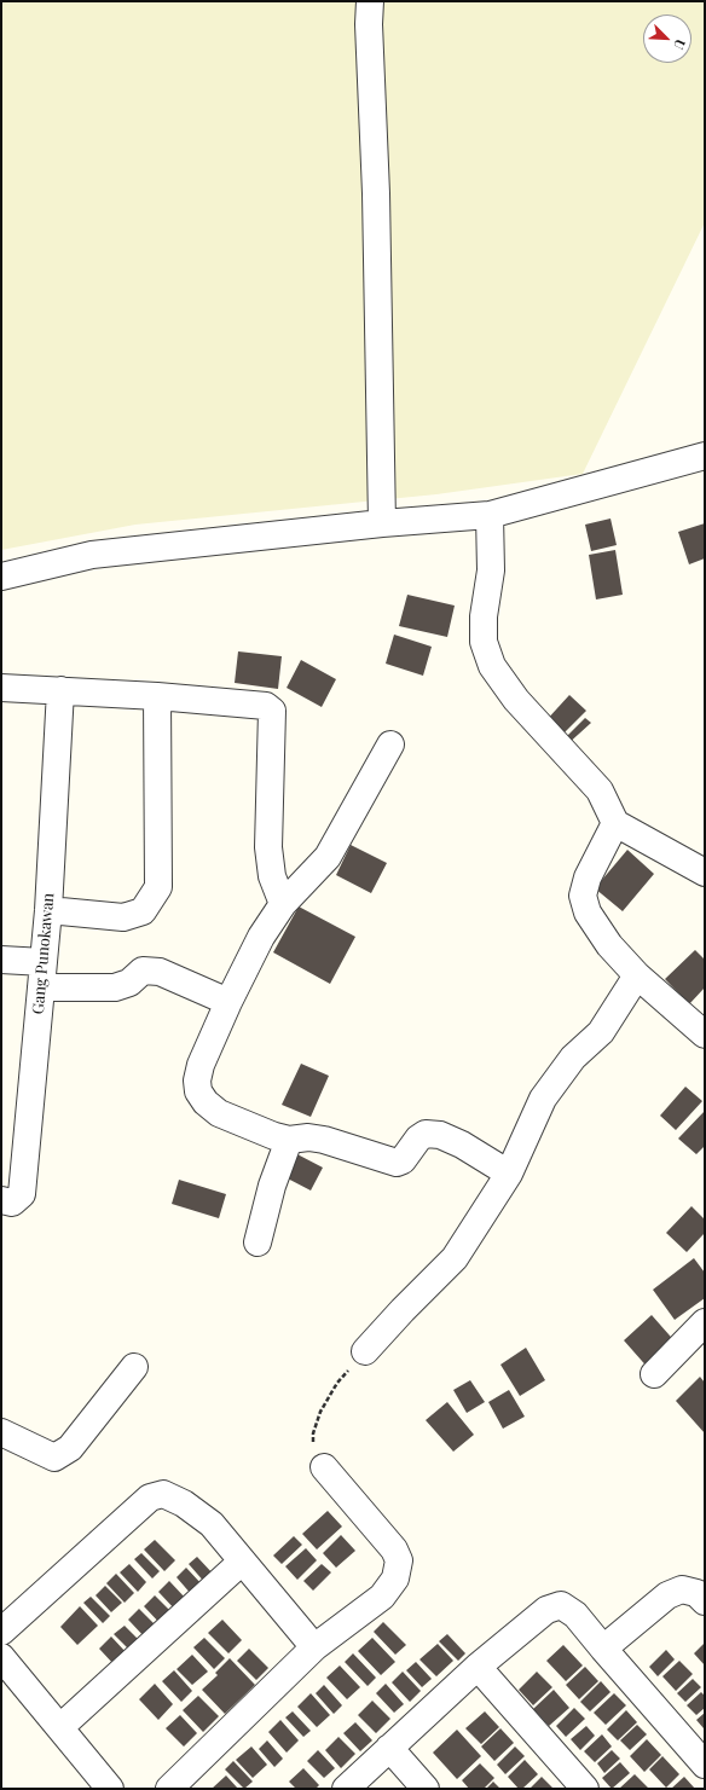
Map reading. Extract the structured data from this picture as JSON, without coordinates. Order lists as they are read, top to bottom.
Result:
{
  "streets": {
    "street": ["Gang Punokawan"]
  },
  "north": "bottom right"
}
